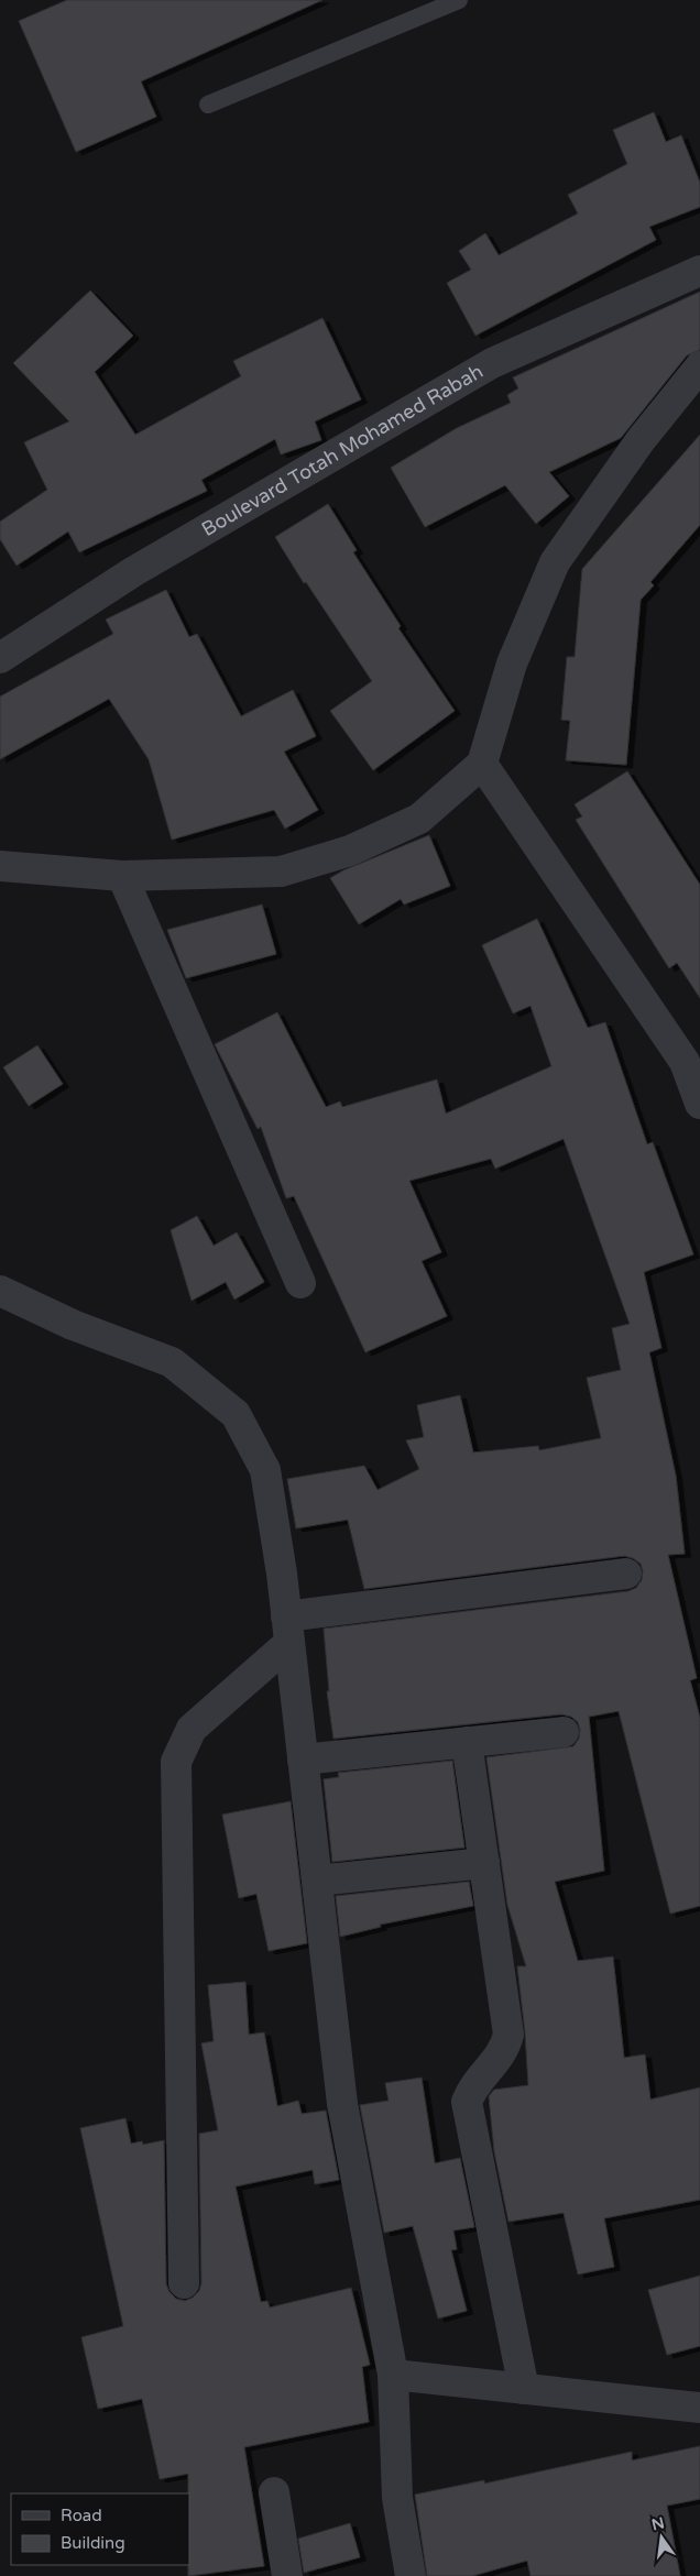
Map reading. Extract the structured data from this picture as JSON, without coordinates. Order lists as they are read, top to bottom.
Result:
{
  "streets": {
    "street": ["Boulevard Totah Mohamed Rabah"]
  },
  "legend": ["Road", "Building"],
  "north": "top"
}
